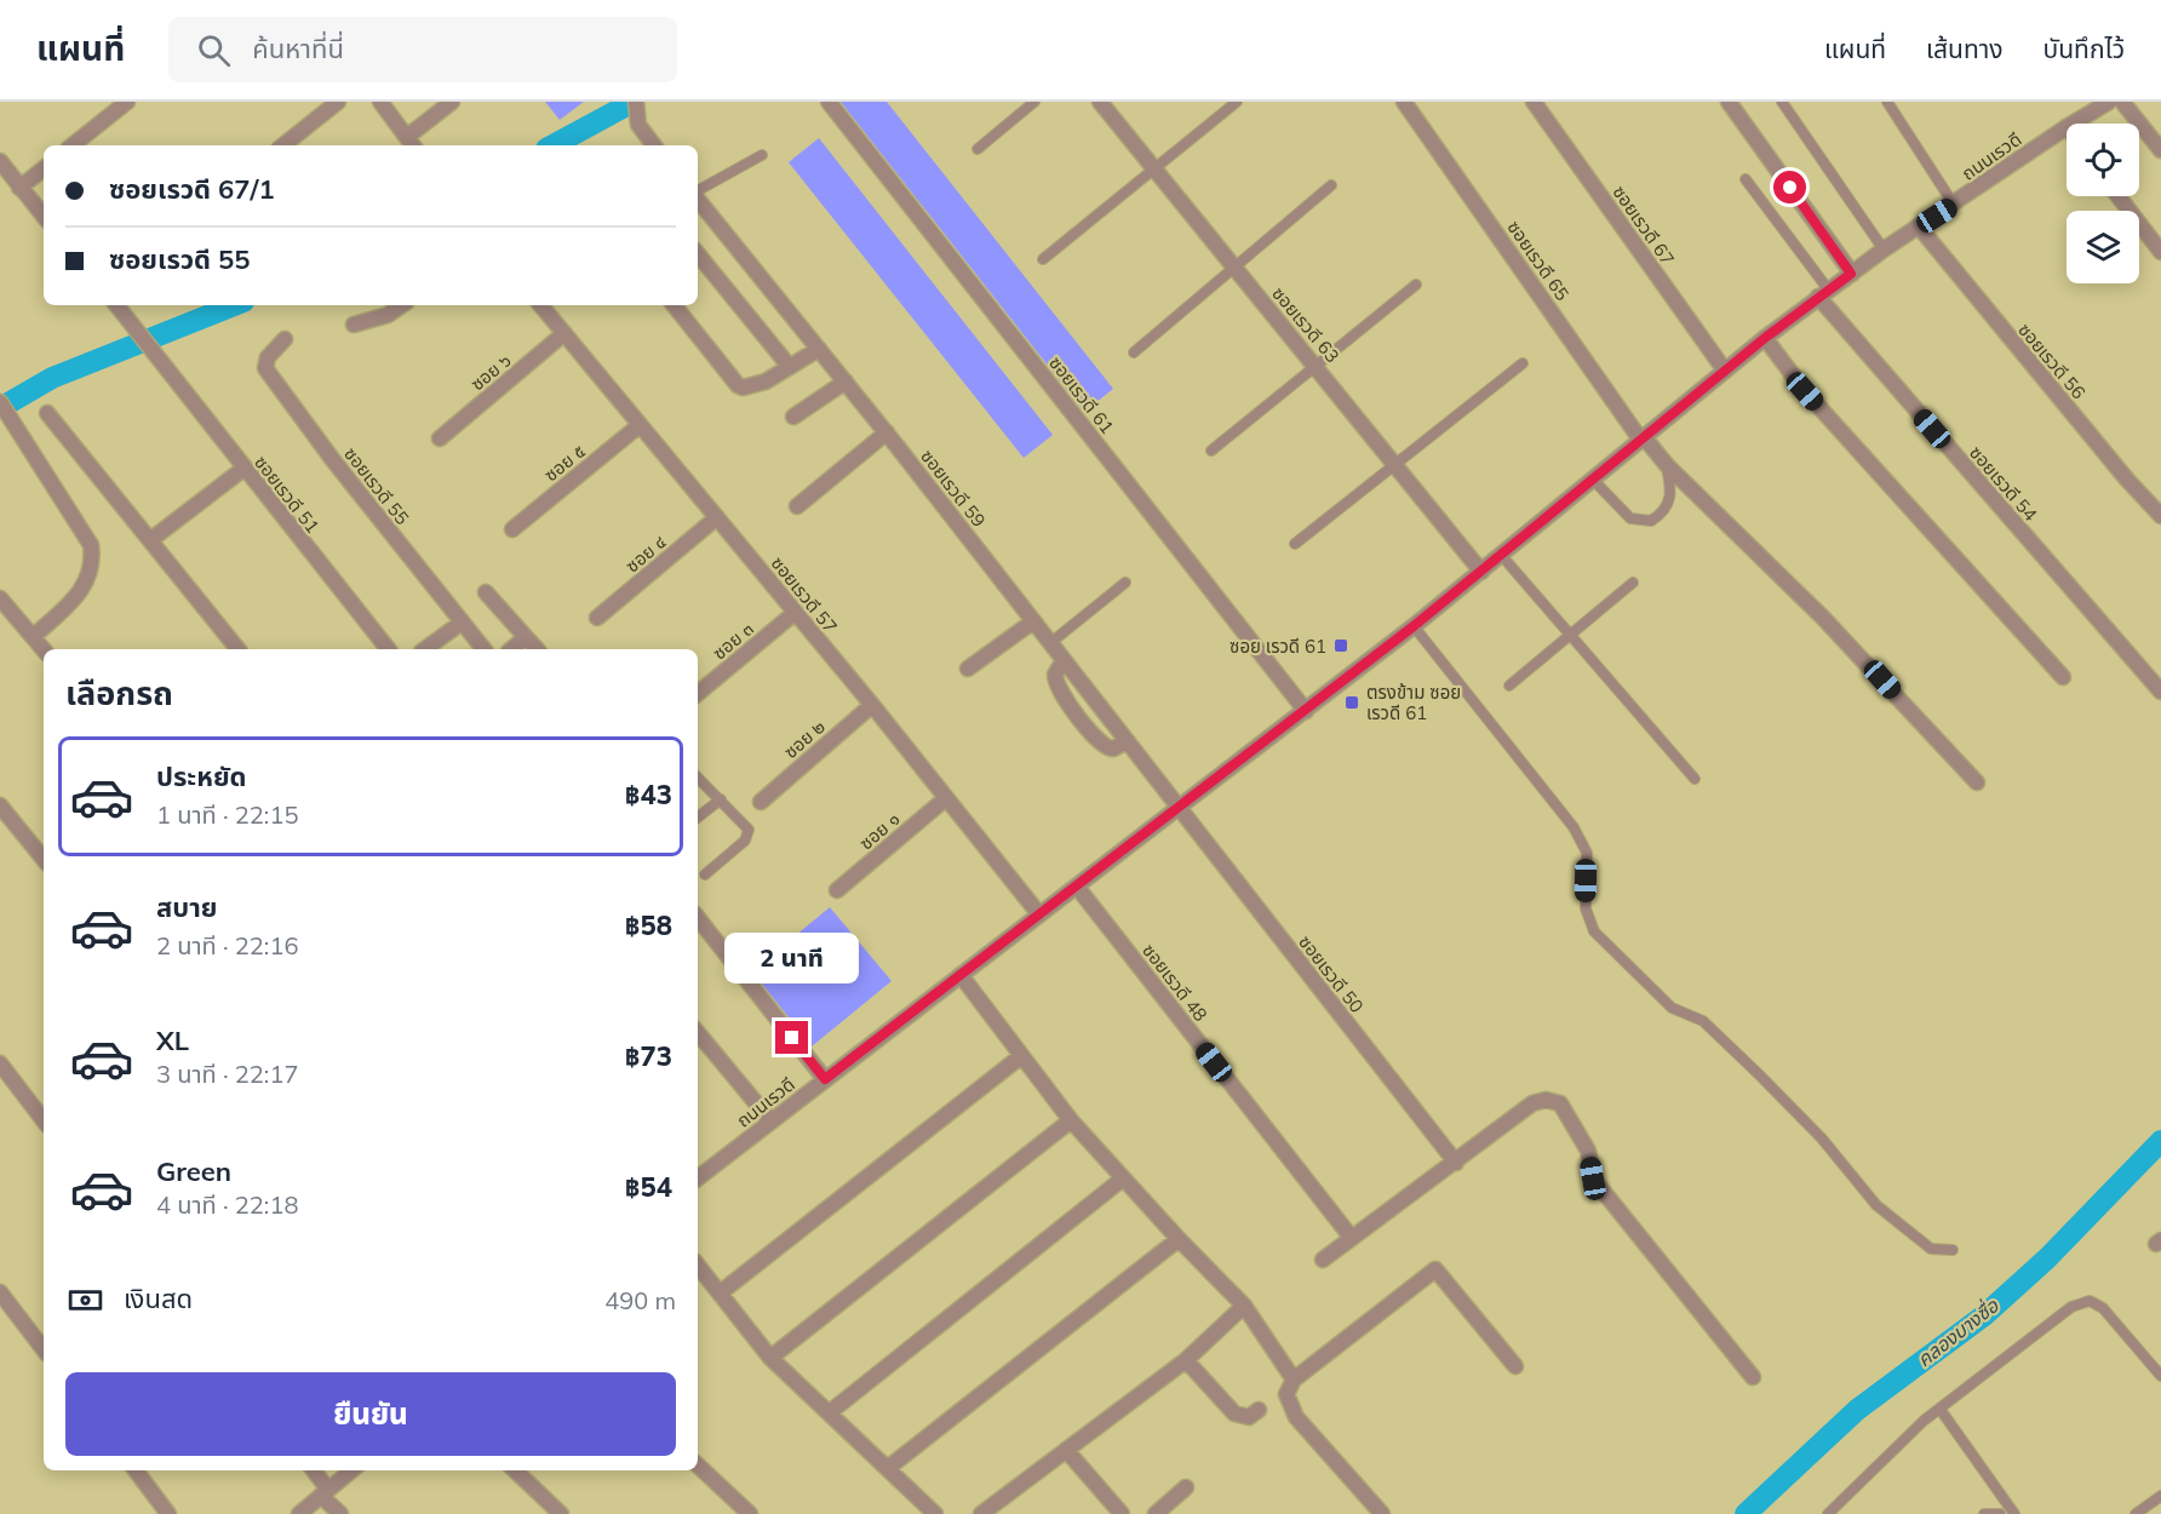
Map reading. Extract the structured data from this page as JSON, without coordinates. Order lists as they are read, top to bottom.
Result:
{
  "streets": {
    "street": [
      "ถนนเรวดี",
      "ซอยเรวดี 67",
      "ซอยเรวดี 65",
      "ซอยเรวดี 63",
      "ซอยเรวดี 56",
      "ซอย ๖",
      "ซอยเรวดี 61",
      "ซอย ๕",
      "ซอยเรวดี 54",
      "ซอยเรวดี 55",
      "ซอยเรวดี 59",
      "ซอยเรวดี 51",
      "ซอย ๔",
      "ซอยเรวดี 57",
      "ซอย ๓",
      "ซอย ๒",
      "ซอย ๑",
      "ซอยเรวดี 50",
      "ซอยเรวดี 48"
    ]
  },
  "crossings": [
    ["ถนนเรวดี", "ซอยเรวดี 67"],
    ["ถนนเรวดี", "ซอยเรวดี 65"],
    ["ถนนเรวดี", "ซอยเรวดี 63"],
    ["ถนนเรวดี", "ซอยเรวดี 56"],
    ["ถนนเรวดี", "ซอยเรวดี 61"],
    ["ถนนเรวดี", "ซอยเรวดี 54"],
    ["ถนนเรวดี", "ซอยเรวดี 59"],
    ["ถนนเรวดี", "ซอยเรวดี 57"],
    ["ถนนเรวดี", "ซอยเรวดี 50"],
    ["ถนนเรวดี", "ซอยเรวดี 48"],
    ["ซอย ๖", "ซอยเรวดี 57"],
    ["ซอย ๕", "ซอยเรวดี 57"],
    ["ซอยเรวดี 59", "ซอยเรวดี 50"],
    ["ซอย ๔", "ซอยเรวดี 57"],
    ["ซอยเรวดี 57", "ซอย ๓"],
    ["ซอยเรวดี 57", "ซอย ๒"],
    ["ซอยเรวดี 57", "ซอย ๑"]
  ],
  "water": ["คลองบางซื่อ"],
  "places": {
    "transit": ["ซอย เรวดี 61", "ตรงข้าม ซอย เรวดี 61"]
  },
  "page": {
    "header": "แผนที่",
    "search": "ค้นหาที่นี่",
    "nav": ["แผนที่", "เส้นทาง", "บันทึกไว้"],
    "banner": ["ซอยเรวดี 67/1", "ซอยเรวดี 55"],
    "heading": "เลือกรถ",
    "list": [
      {
        "name": "ประหยัด",
        "note": "1 นาที · 22:15",
        "value": "฿43"
      },
      {
        "name": "สบาย",
        "note": "2 นาที · 22:16",
        "value": "฿58"
      },
      {
        "name": "XL",
        "note": "3 นาที · 22:17",
        "value": "฿73"
      },
      {
        "name": "Green",
        "note": "4 นาที · 22:18",
        "value": "฿54"
      }
    ],
    "bubble": "2 นาที",
    "pay": ["เงินสด", "490 m"],
    "buttons": "ยืนยัน"
  }
}
